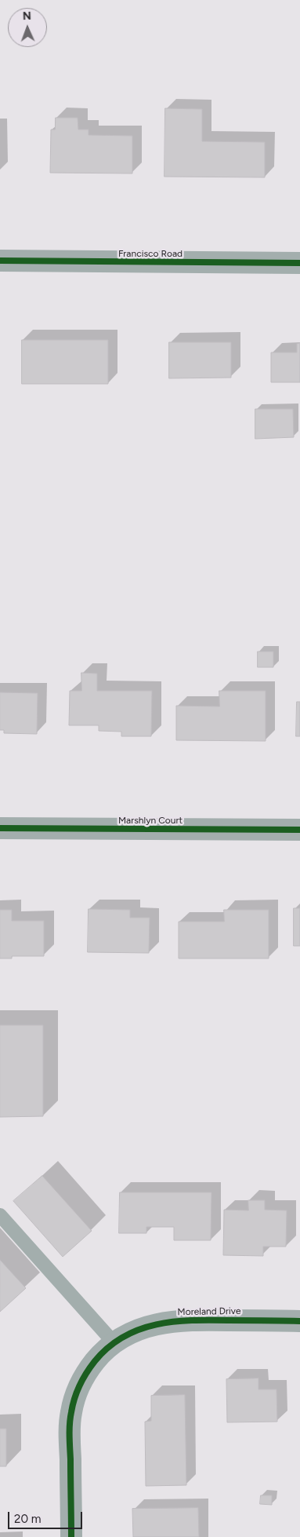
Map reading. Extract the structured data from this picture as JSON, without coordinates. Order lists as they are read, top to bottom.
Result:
{
  "streets": {
    "street": ["Francisco Road", "Marshlyn Court", "Moreland Drive"]
  },
  "scale_bar": "20 m",
  "north": "top"
}
